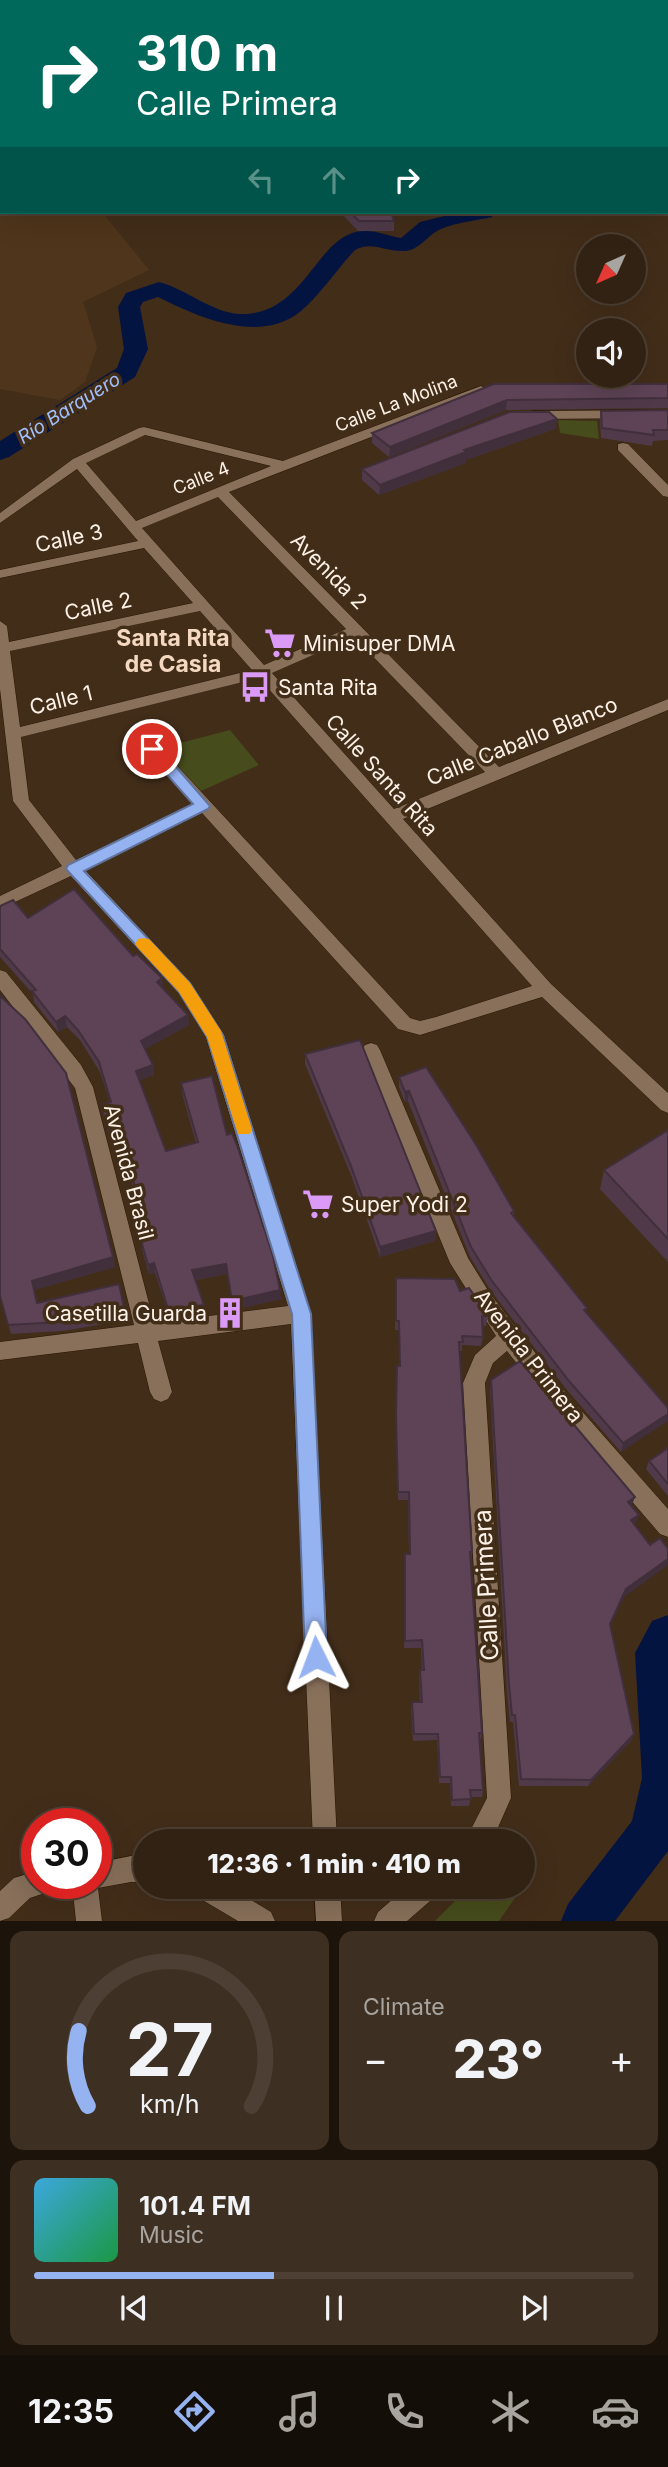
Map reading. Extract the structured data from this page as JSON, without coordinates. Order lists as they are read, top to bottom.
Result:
{
  "streets": {
    "street": [
      "Calle La Molina",
      "Calle 4",
      "Calle 3",
      "Avenida 2",
      "Calle 2",
      "Calle 1",
      "Calle Caballo Blanco",
      "Calle Santa Rita",
      "Avenida Brasil",
      "Avenida Primera",
      "Calle Primera"
    ]
  },
  "crossings": [
    ["Calle La Molina", "Calle 4"],
    ["Calle 4", "Avenida 2"],
    ["Calle 4", "Calle Santa Rita"],
    ["Calle 3", "Calle Santa Rita"],
    ["Avenida 2", "Calle 1"],
    ["Avenida 2", "Calle Caballo Blanco"],
    ["Calle 2", "Calle Santa Rita"],
    ["Calle 1", "Calle Santa Rita"],
    ["Calle Caballo Blanco", "Calle Santa Rita"],
    ["Avenida Primera", "Calle Primera"]
  ],
  "districts": ["Santa Rita de Casia"],
  "water": ["Río Barquero"],
  "places": {
    "supermarket": ["Minisuper DMA", "Super Yodi 2"],
    "bus stop": ["Santa Rita"],
    "building": ["Casetilla Guarda"]
  },
  "north": "bottom left",
  "page": {
    "turn": ["310 m", "Calle Primera"],
    "limit": "30",
    "trip": "12:36 · 1 min · 410 m",
    "tile": "Climate",
    "heat": ["−", "23°", "+"],
    "song": ["101.4 FM", "Music"],
    "tabs": "12:35",
    "gauge": ["27", "km/h"]
  }
}
